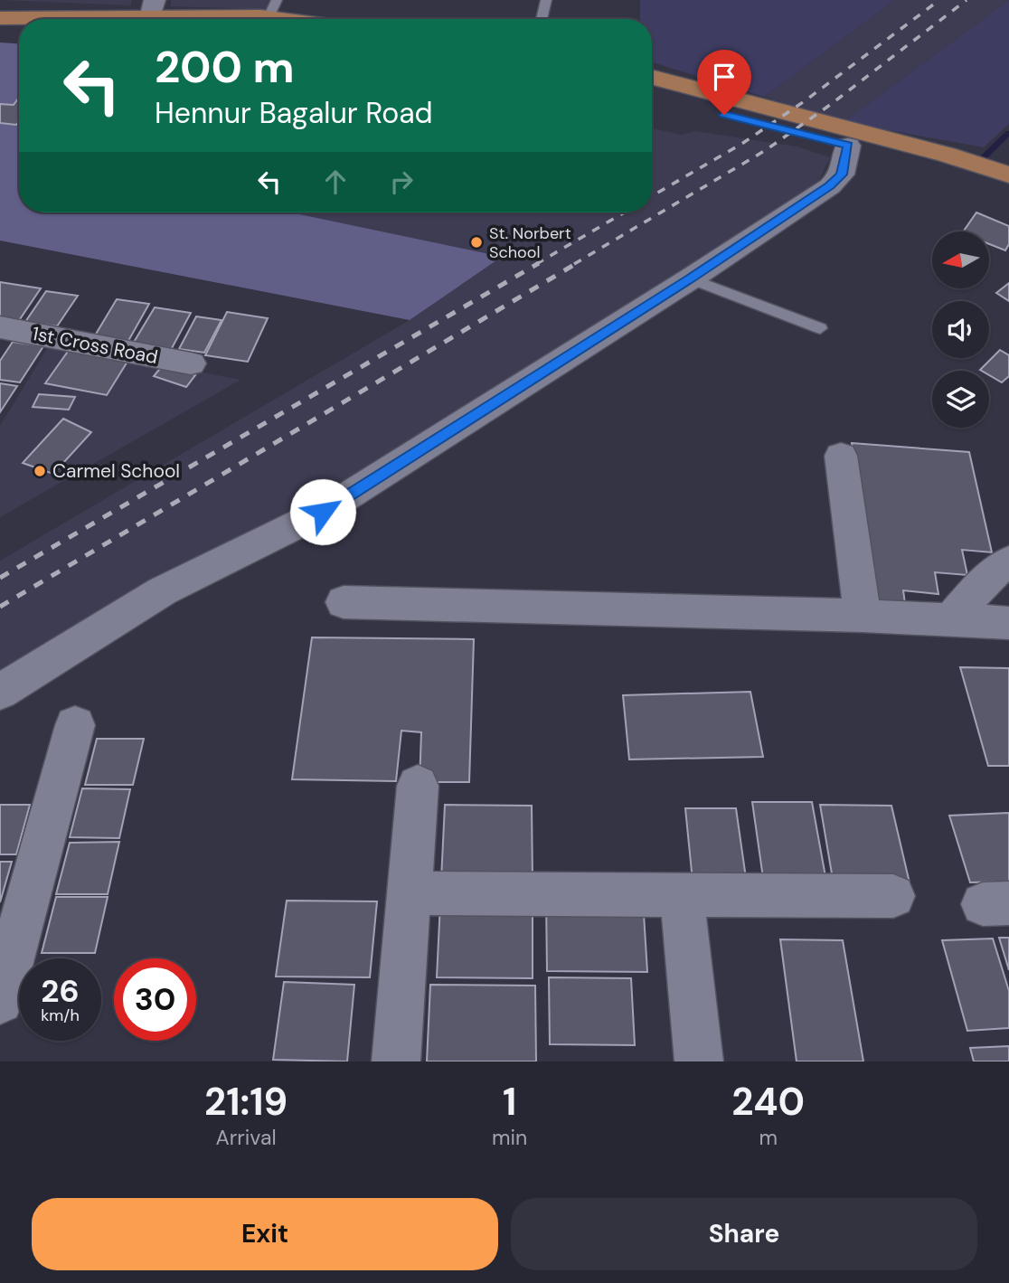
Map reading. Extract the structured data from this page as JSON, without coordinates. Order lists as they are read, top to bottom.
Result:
{
  "streets": {
    "street": ["1st Cross Road"]
  },
  "places": ["St. Norbert School", "Carmel School"],
  "north": "left",
  "page": {
    "turn": ["200 m", "Hennur Bagalur Road"],
    "speed": "26 km/h",
    "limit": "30",
    "eta": [
      "21:19",
      "Arrival",
      "1",
      "min",
      "240",
      "m"
    ],
    "buttons": ["Exit", "Share"]
  }
}
